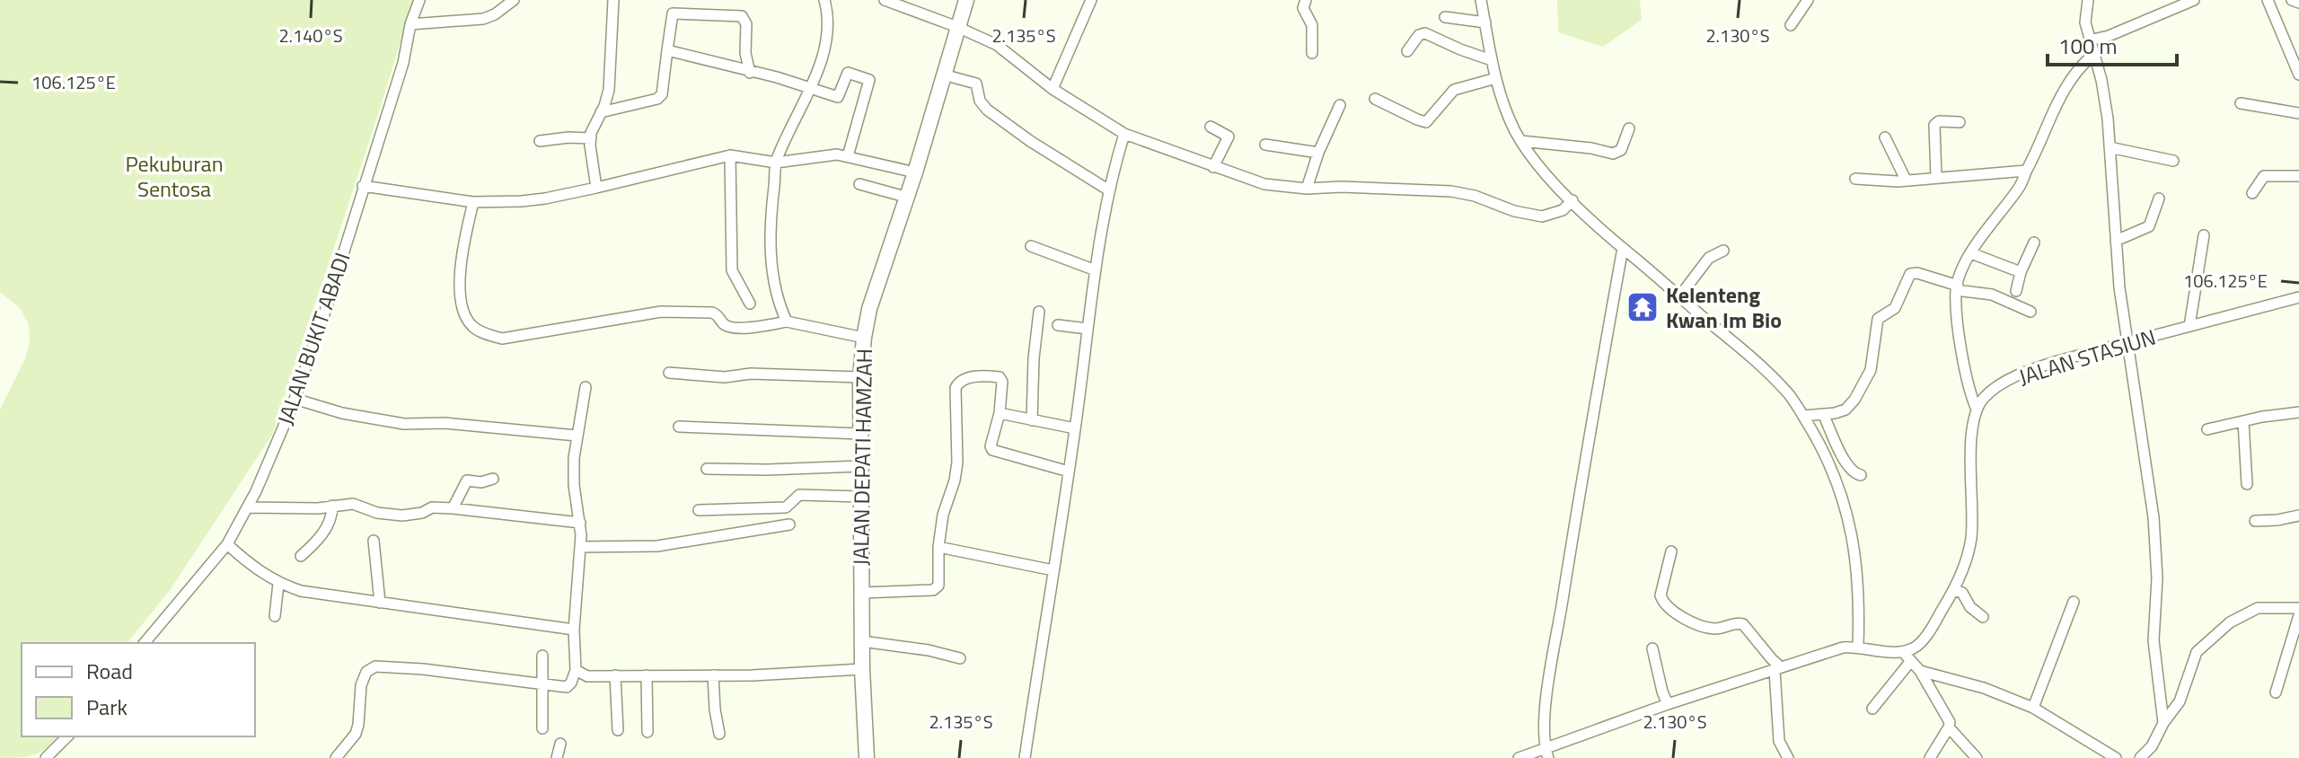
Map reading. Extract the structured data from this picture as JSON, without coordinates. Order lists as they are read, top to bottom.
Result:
{
  "streets": {
    "main road": ["JALAN DEPATI HAMZAH"],
    "street": ["JALAN BUKIT ABADI", "JALAN STASIUN"]
  },
  "parks": ["Pekuburan Sentosa"],
  "places": {
    "temple": ["Kelenteng Kwan Im Bio"]
  },
  "legend": ["Road", "Park"],
  "scale_bar": "100 m",
  "coordinates": [
    "2.140°S",
    "2.135°S",
    "2.130°S",
    "106.125°E"
  ]
}
